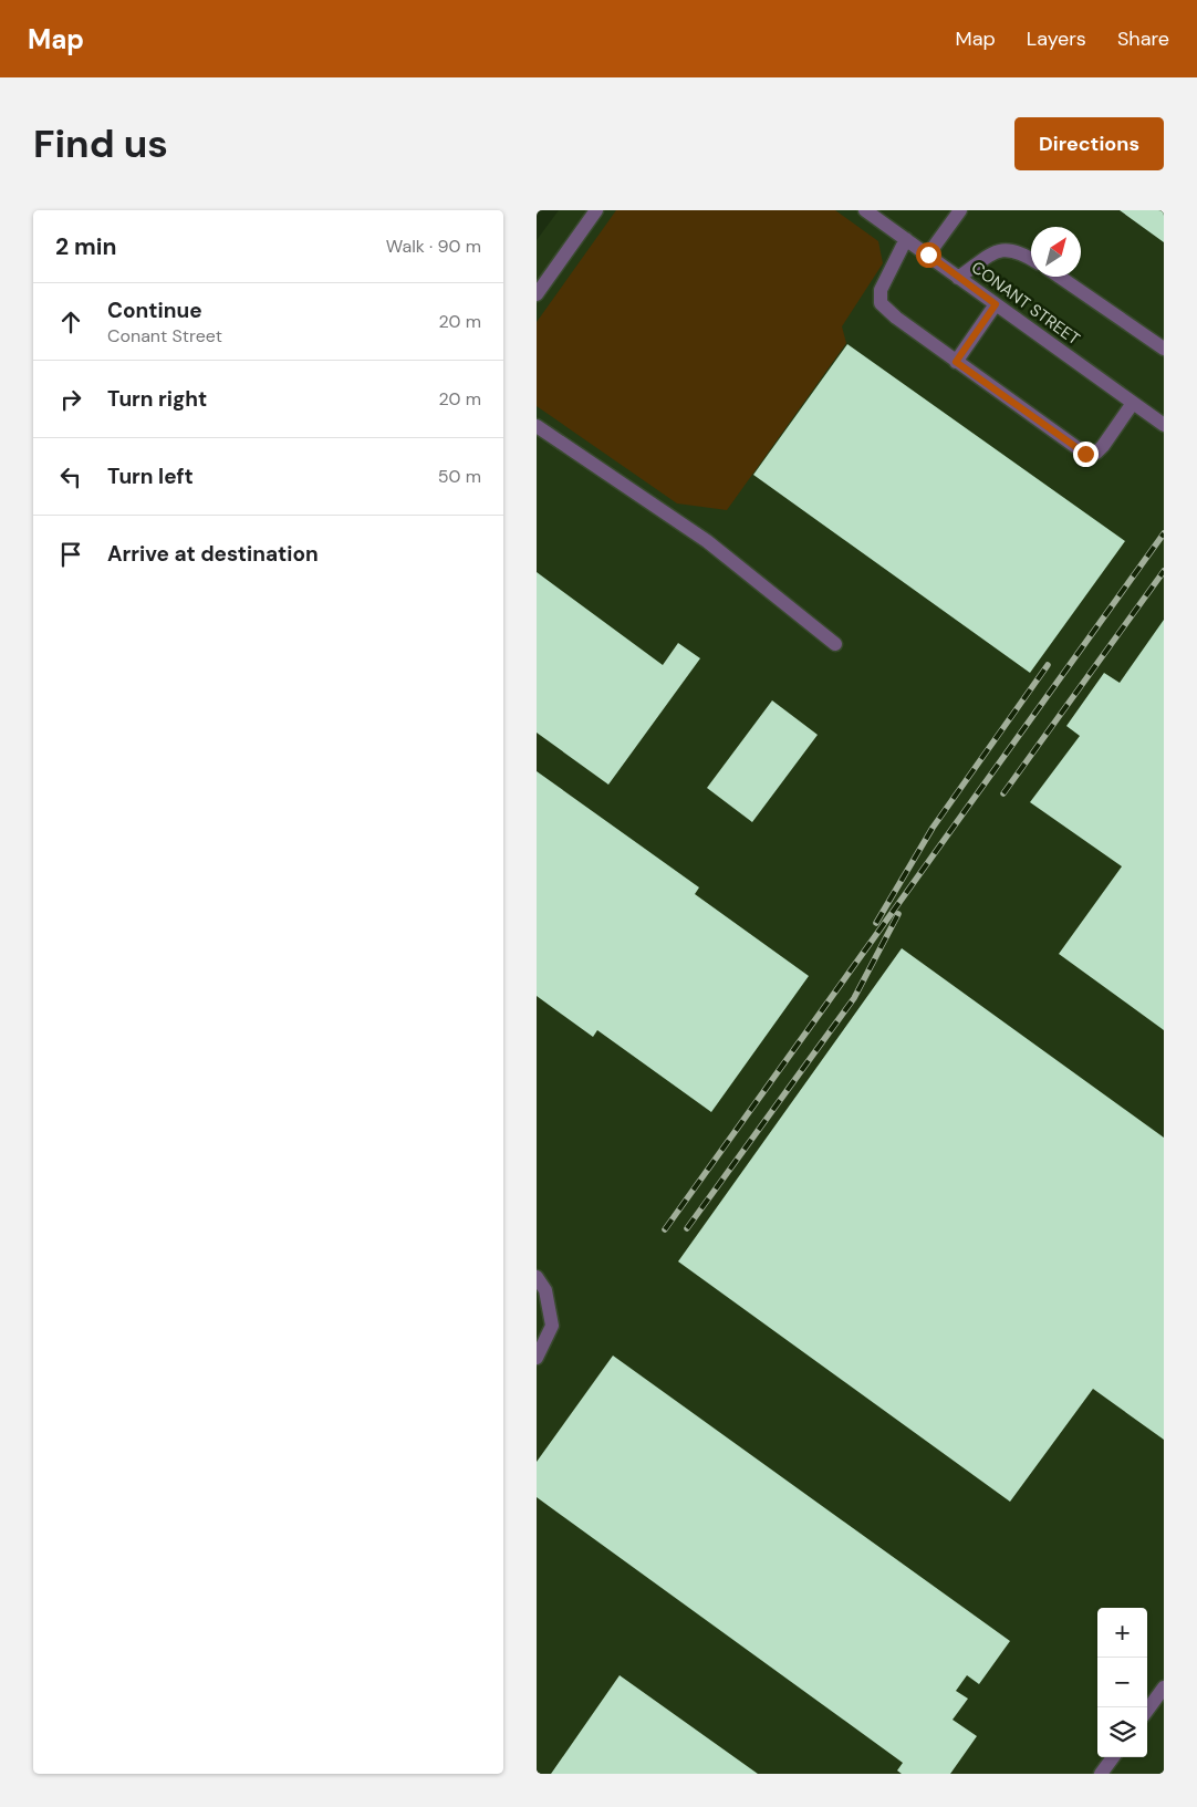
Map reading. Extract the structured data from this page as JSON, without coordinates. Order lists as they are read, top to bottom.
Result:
{
  "streets": {
    "street": ["CONANT STREET"]
  },
  "north": "top right",
  "page": {
    "header": "Map",
    "nav": ["Map", "Layers", "Share"],
    "buttons": "Directions",
    "title": "Find us",
    "heading": ["2 min", "Walk · 90 m"],
    "list": [
      ["Continue", "Conant Street", "20 m"],
      ["Turn right", "20 m"],
      ["Turn left", "50 m"],
      "Arrive at destination"
    ],
    "map_buttons": ["+", "−"]
  }
}
